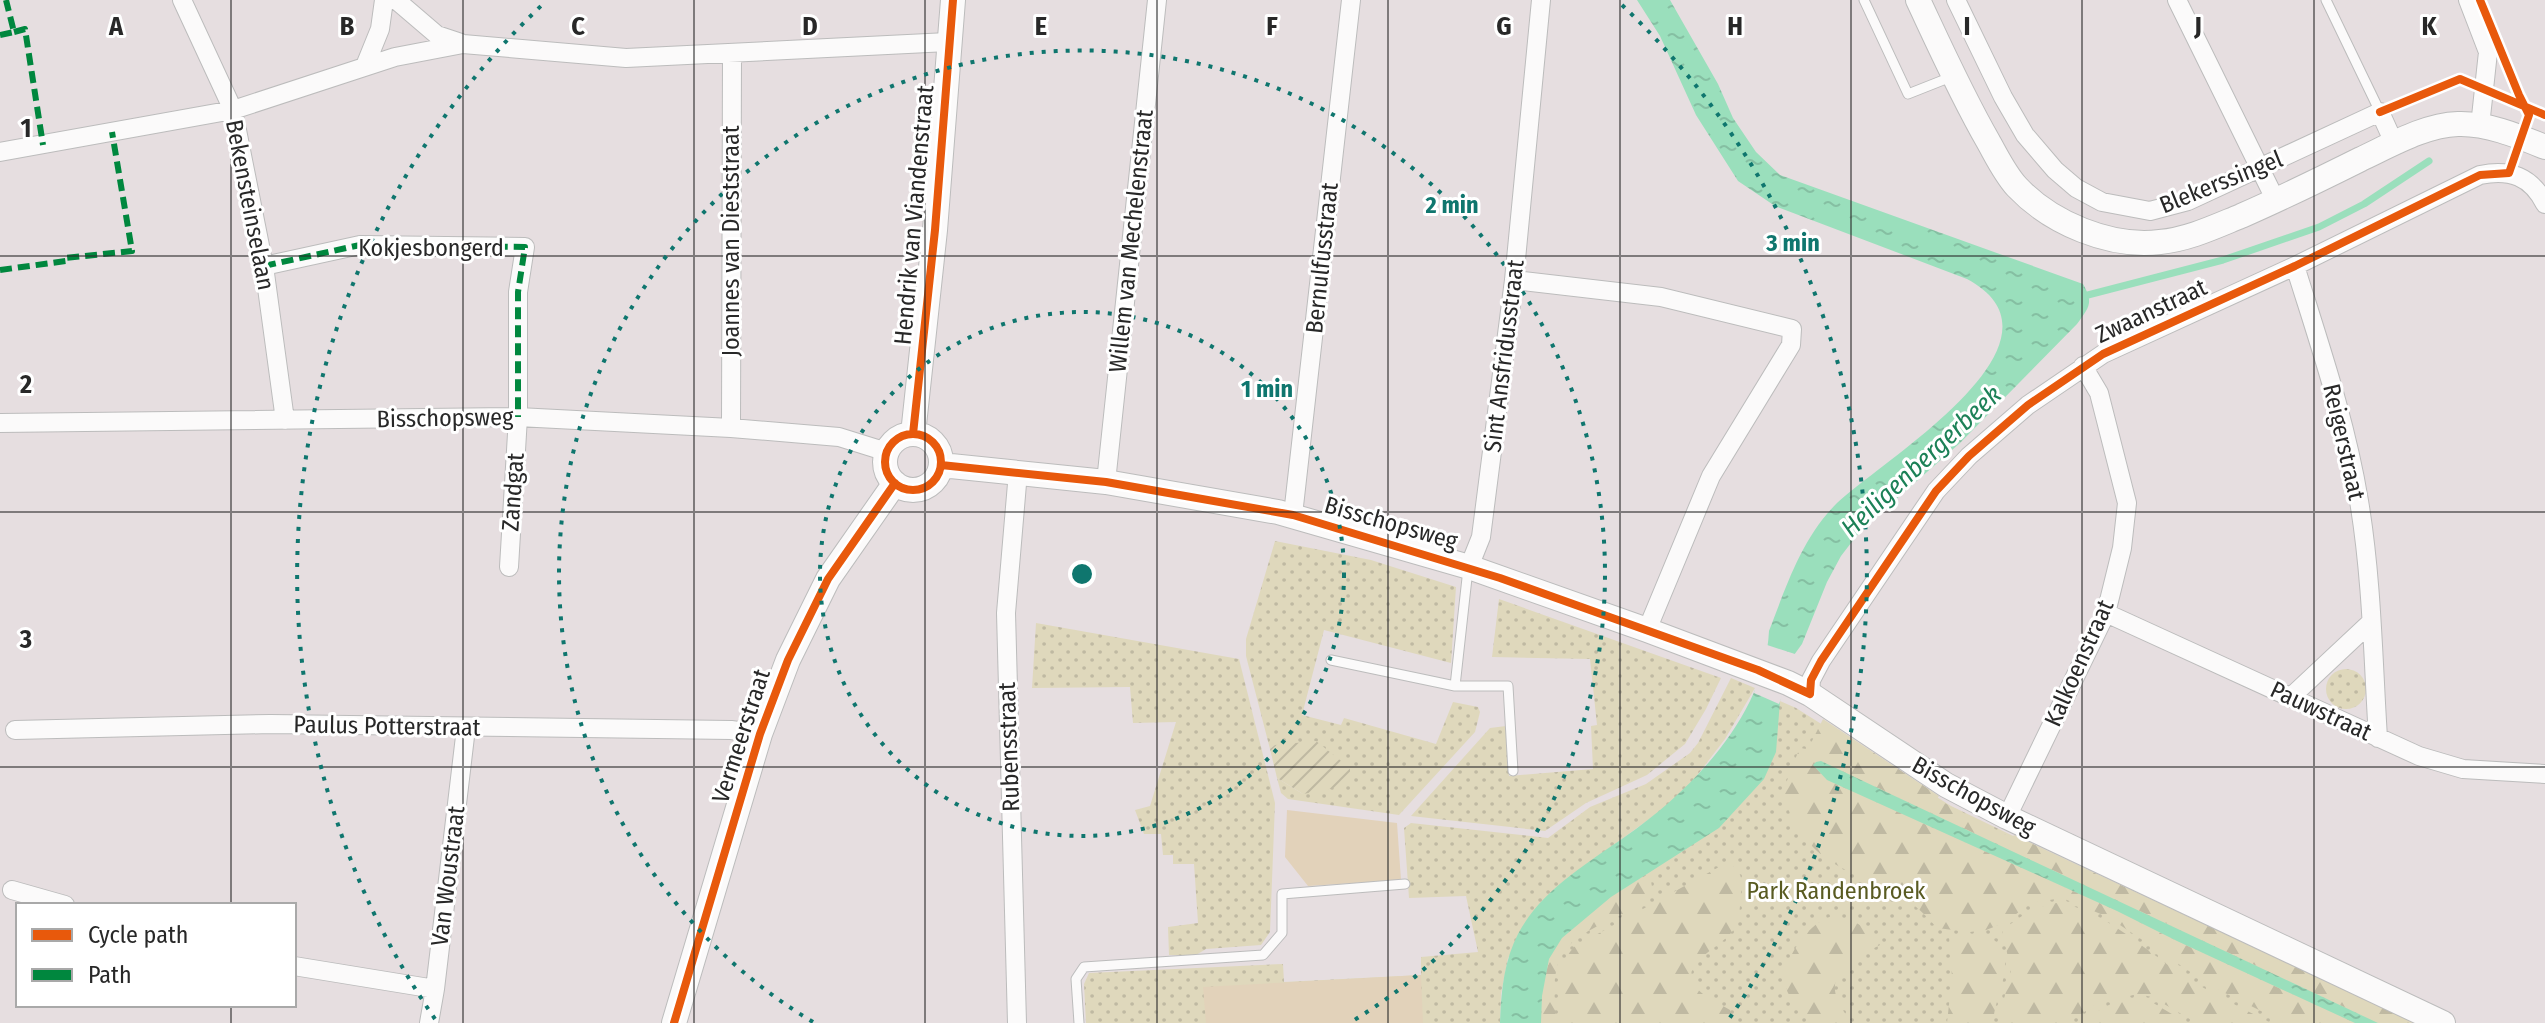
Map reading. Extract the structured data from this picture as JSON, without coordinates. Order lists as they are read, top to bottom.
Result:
{
  "streets": {
    "street": [
      "Blekerssingel",
      "Bekensteinselaan",
      "Hendrik van Viandenstraat",
      "Joannes van Dieststraat",
      "Willem van Mechelenstraat",
      "Kokjesbongerd",
      "Bernulfusstraat",
      "Zwaanstraat",
      "Sint Ansfridusstraat",
      "Bisschopsweg",
      "Reigerstraat",
      "Zandgat",
      "Kalkoenstraat",
      "Pauwstraat",
      "Paulus Potterstraat",
      "Vermeerstraat",
      "Rubensstraat",
      "Van Woustraat"
    ]
  },
  "crossings": [
    ["Bekensteinselaan", "Kokjesbongerd"],
    ["Bekensteinselaan", "Bisschopsweg"],
    ["Hendrik van Viandenstraat", "Bisschopsweg"],
    ["Hendrik van Viandenstraat", "Vermeerstraat"],
    ["Joannes van Dieststraat", "Bisschopsweg"],
    ["Willem van Mechelenstraat", "Bisschopsweg"],
    ["Kokjesbongerd", "Bisschopsweg"],
    ["Kokjesbongerd", "Zandgat"],
    ["Bernulfusstraat", "Bisschopsweg"],
    ["Zwaanstraat", "Bisschopsweg"],
    ["Zwaanstraat", "Reigerstraat"],
    ["Zwaanstraat", "Kalkoenstraat"],
    ["Sint Ansfridusstraat", "Bisschopsweg"],
    ["Bisschopsweg", "Zandgat"],
    ["Bisschopsweg", "Kalkoenstraat"],
    ["Bisschopsweg", "Vermeerstraat"],
    ["Bisschopsweg", "Rubensstraat"],
    ["Reigerstraat", "Pauwstraat"],
    ["Kalkoenstraat", "Pauwstraat"],
    ["Paulus Potterstraat", "Vermeerstraat"],
    ["Paulus Potterstraat", "Van Woustraat"]
  ],
  "water": ["Heiligenbergerbeek"],
  "parks": ["Park Randenbroek"],
  "legend": ["Cycle path", "Path"],
  "grid": {
    "columns": [
      "A",
      "B",
      "C",
      "D",
      "E",
      "F",
      "G",
      "H",
      "I",
      "J",
      "K"
    ],
    "rows": ["1", "2", "3"]
  },
  "rings": ["2 min", "3 min", "1 min"]
}
